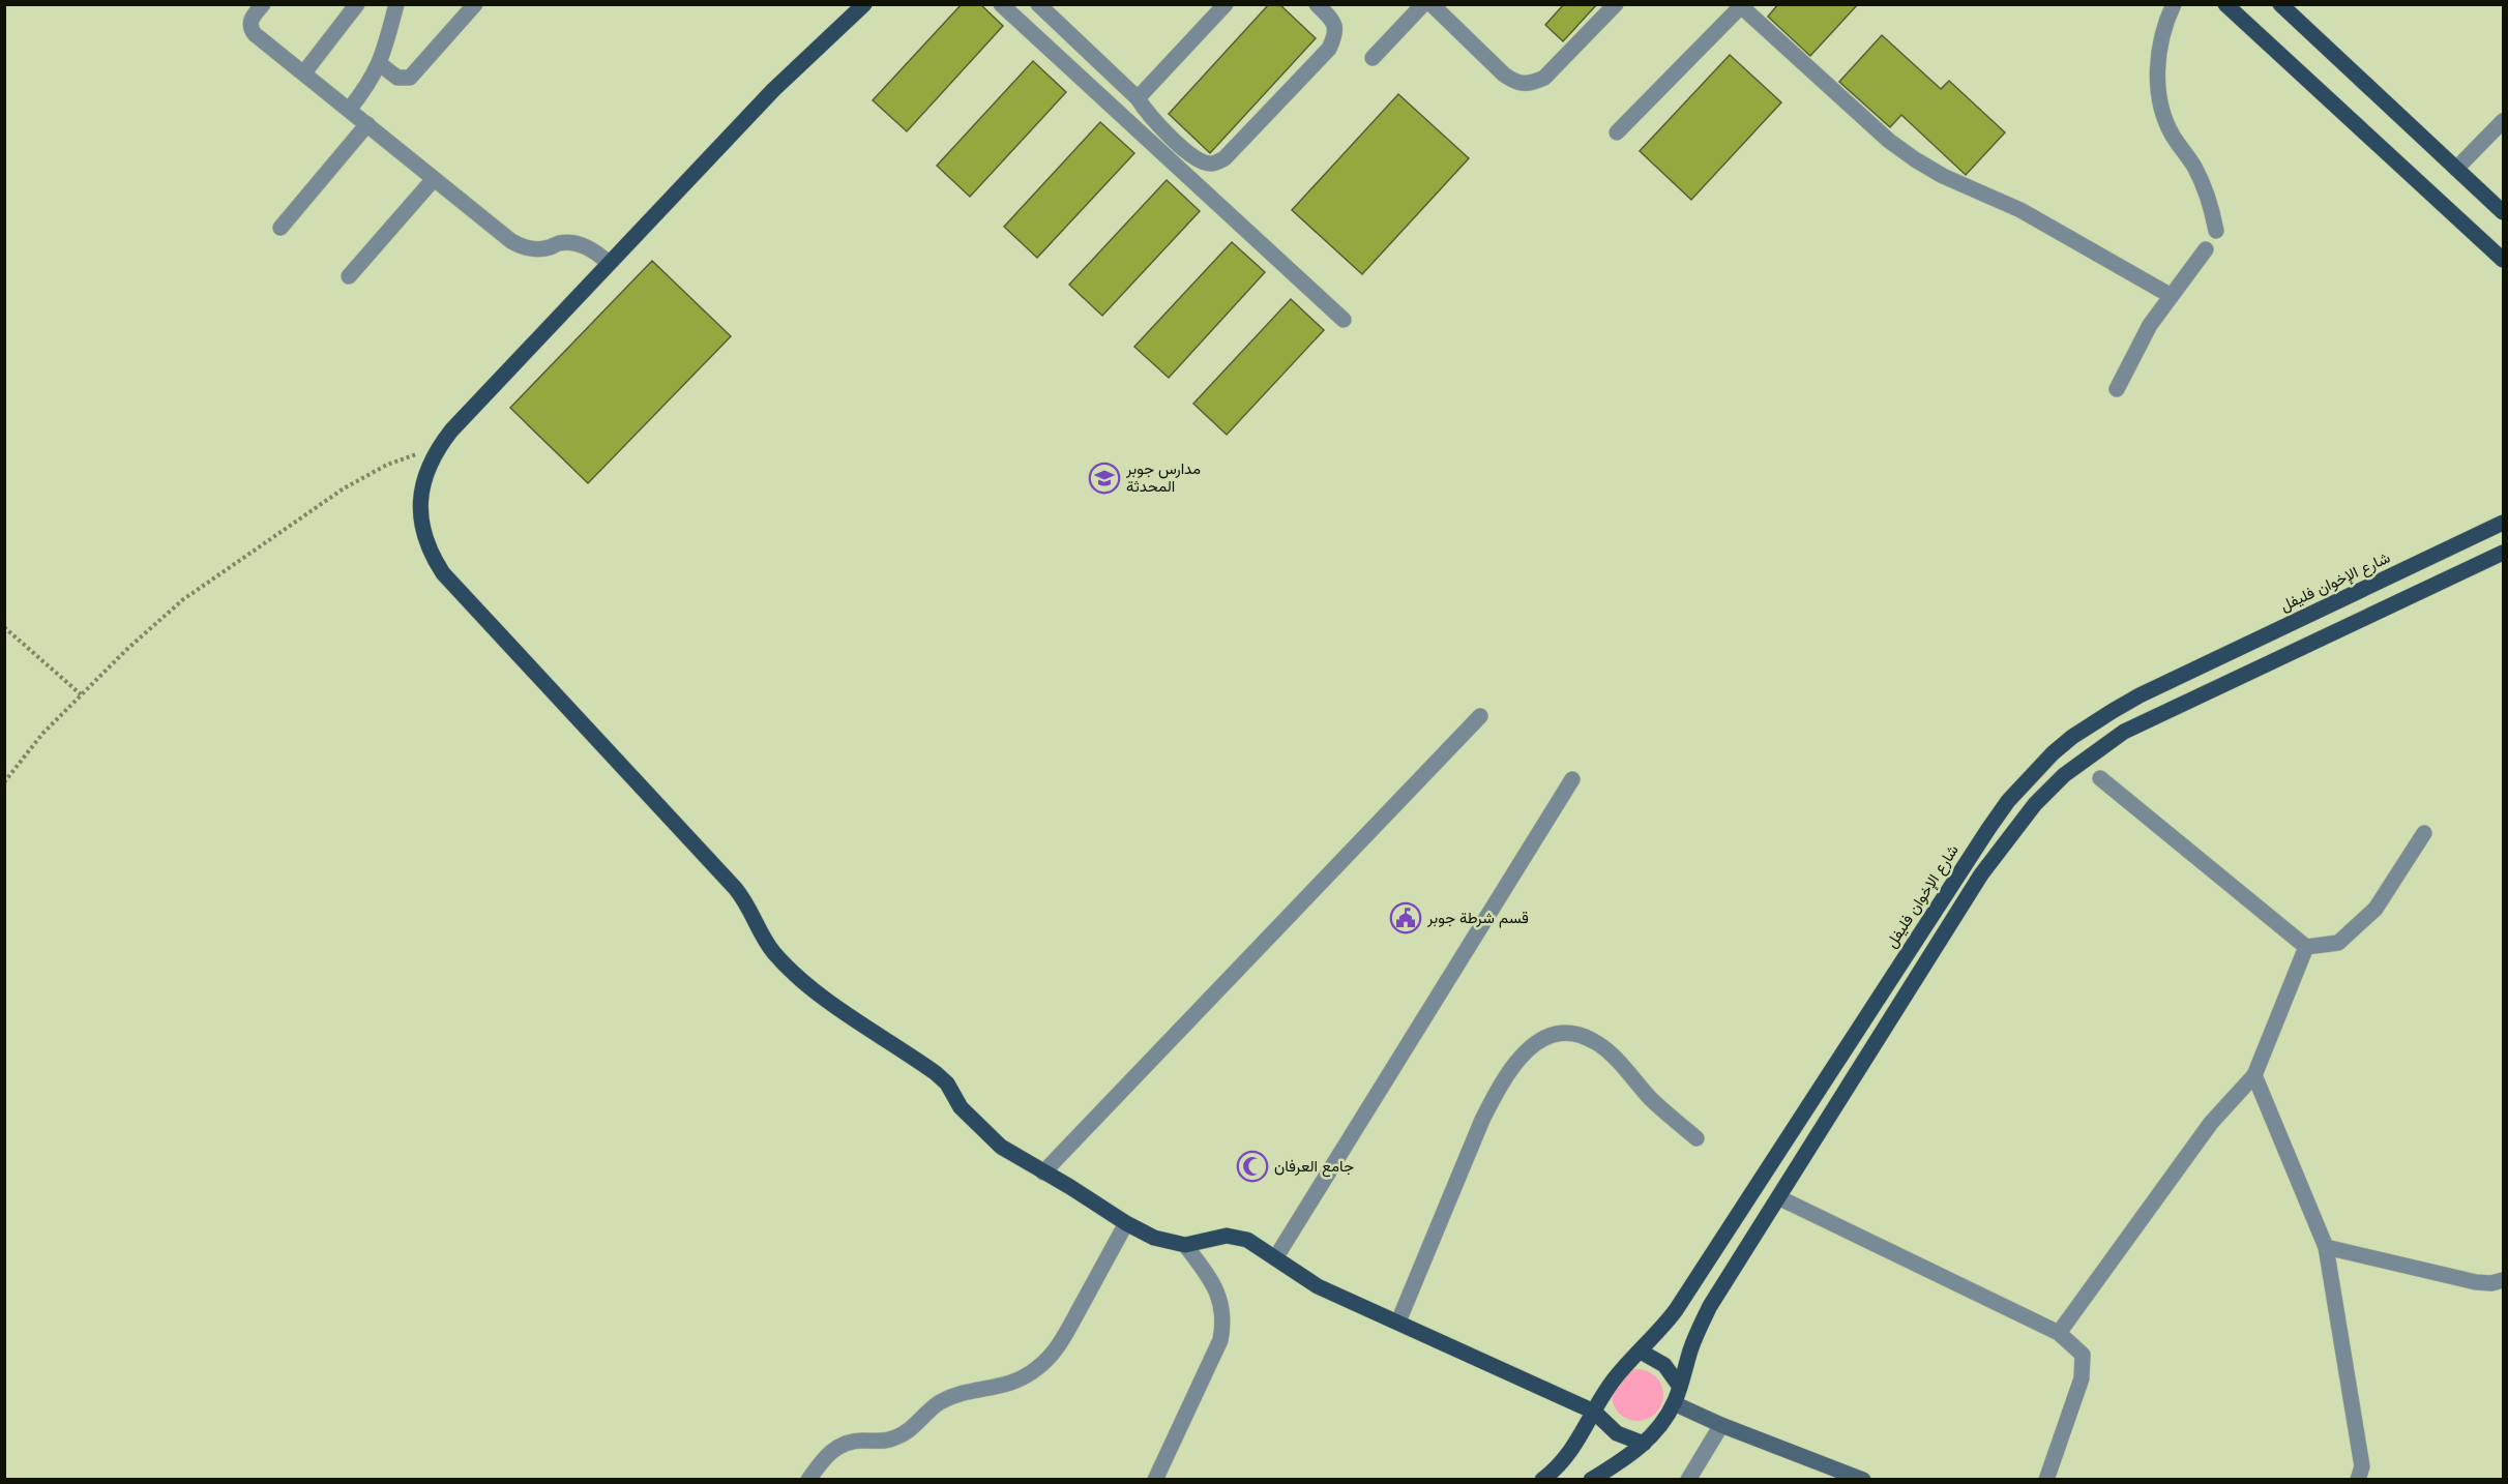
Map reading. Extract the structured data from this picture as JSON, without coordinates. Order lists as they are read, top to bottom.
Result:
{
  "streets": {
    "main road": ["شارع الإخوان فليفل"]
  },
  "places": {
    "school or university": ["مدارس جوبر المحدثة"],
    "public building": ["قسم شرطة جوبر"],
    "mosque": ["جامع العرفان"]
  }
}
